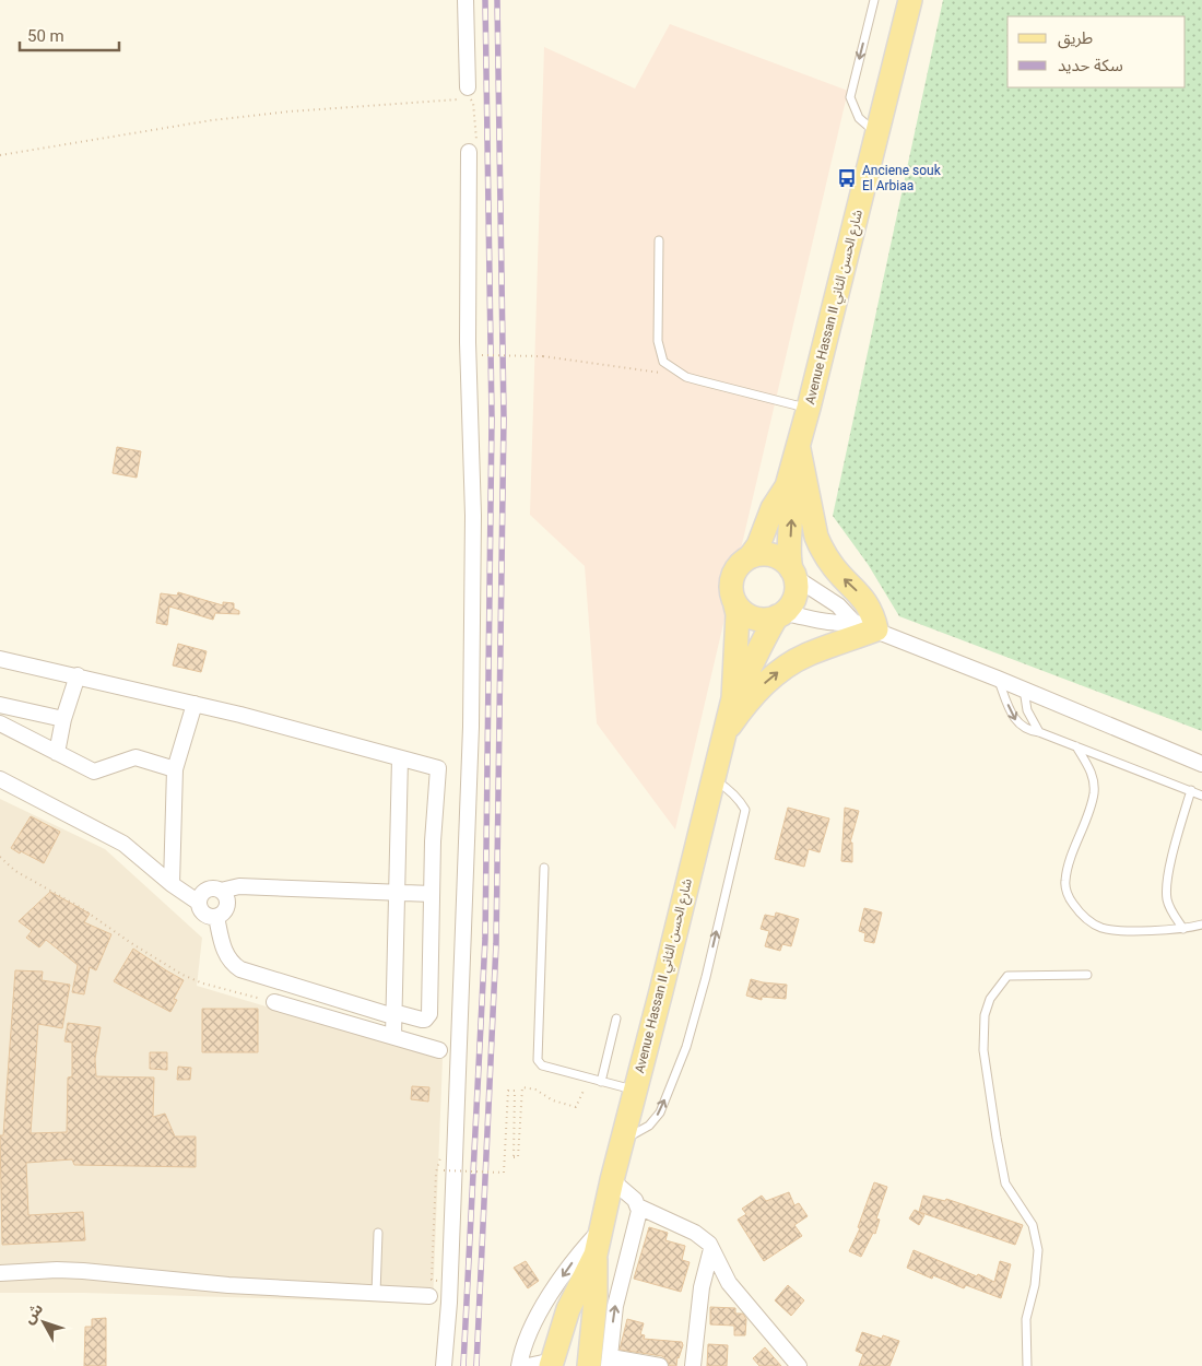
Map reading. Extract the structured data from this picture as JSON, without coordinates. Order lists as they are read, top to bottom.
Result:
{
  "streets": {
    "main road": ["Avenue Hassan II شارع الحسن الثاني"]
  },
  "places": {
    "bus stop": ["Anciene souk El Arbiaa"]
  },
  "legend": ["طريق", "سكة حديد"],
  "scale_bar": "50 m",
  "north": "top left"
}
